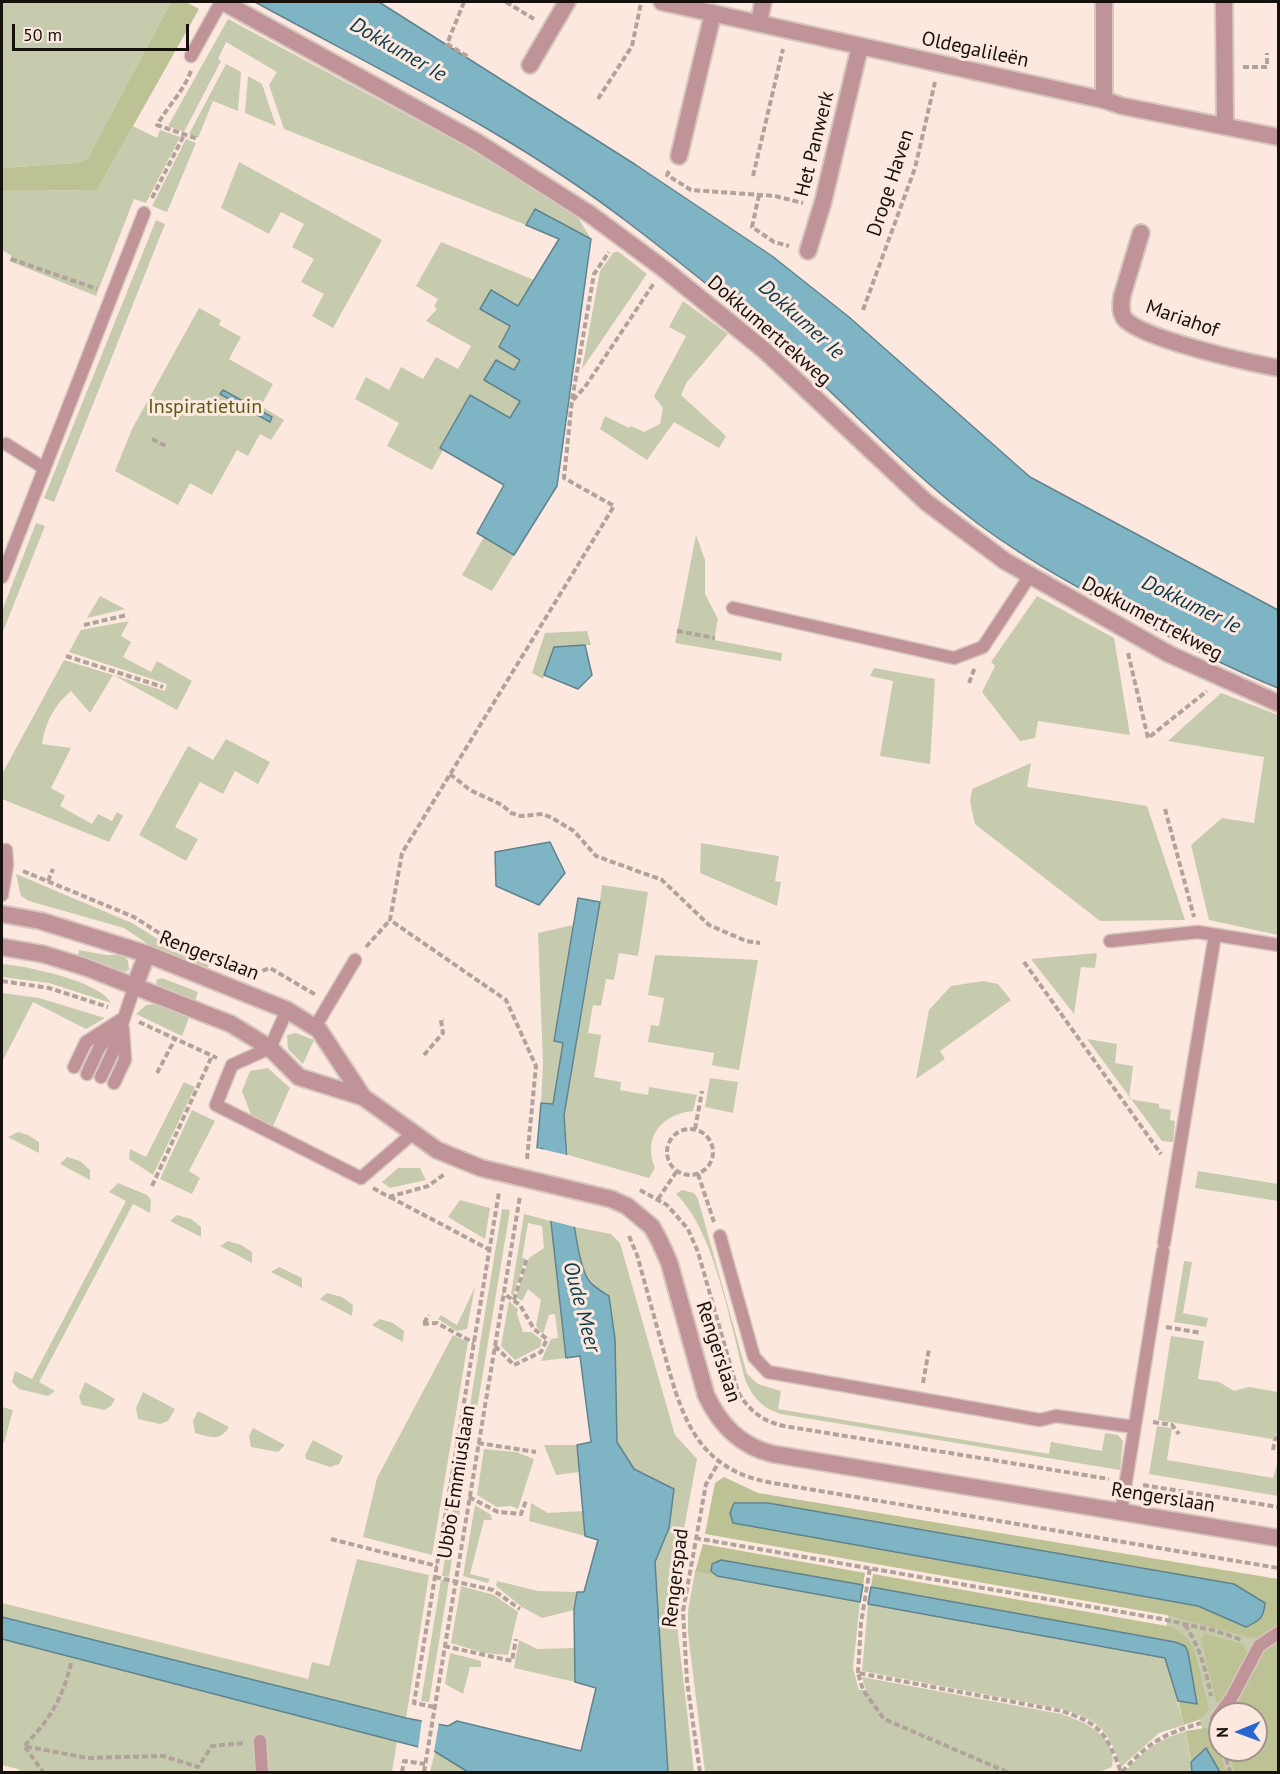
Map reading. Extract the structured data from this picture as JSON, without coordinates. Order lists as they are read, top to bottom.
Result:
{
  "streets": {
    "street": [
      "Oldegalileën",
      "Het Panwerk",
      "Mariahof",
      "Dokkumertrekweg",
      "Rengerslaan"
    ],
    "path": ["Droge Haven", "Ubbo Emmiuslaan", "Rengerspad"]
  },
  "crossings": [
    ["Oldegalileën", "Het Panwerk"],
    ["Oldegalileën", "Droge Haven"]
  ],
  "water": ["Dokkumer Ie", "Oude Meer"],
  "parks": ["Inspiratietuin"],
  "scale_bar": "50 m",
  "north": "left"
}
